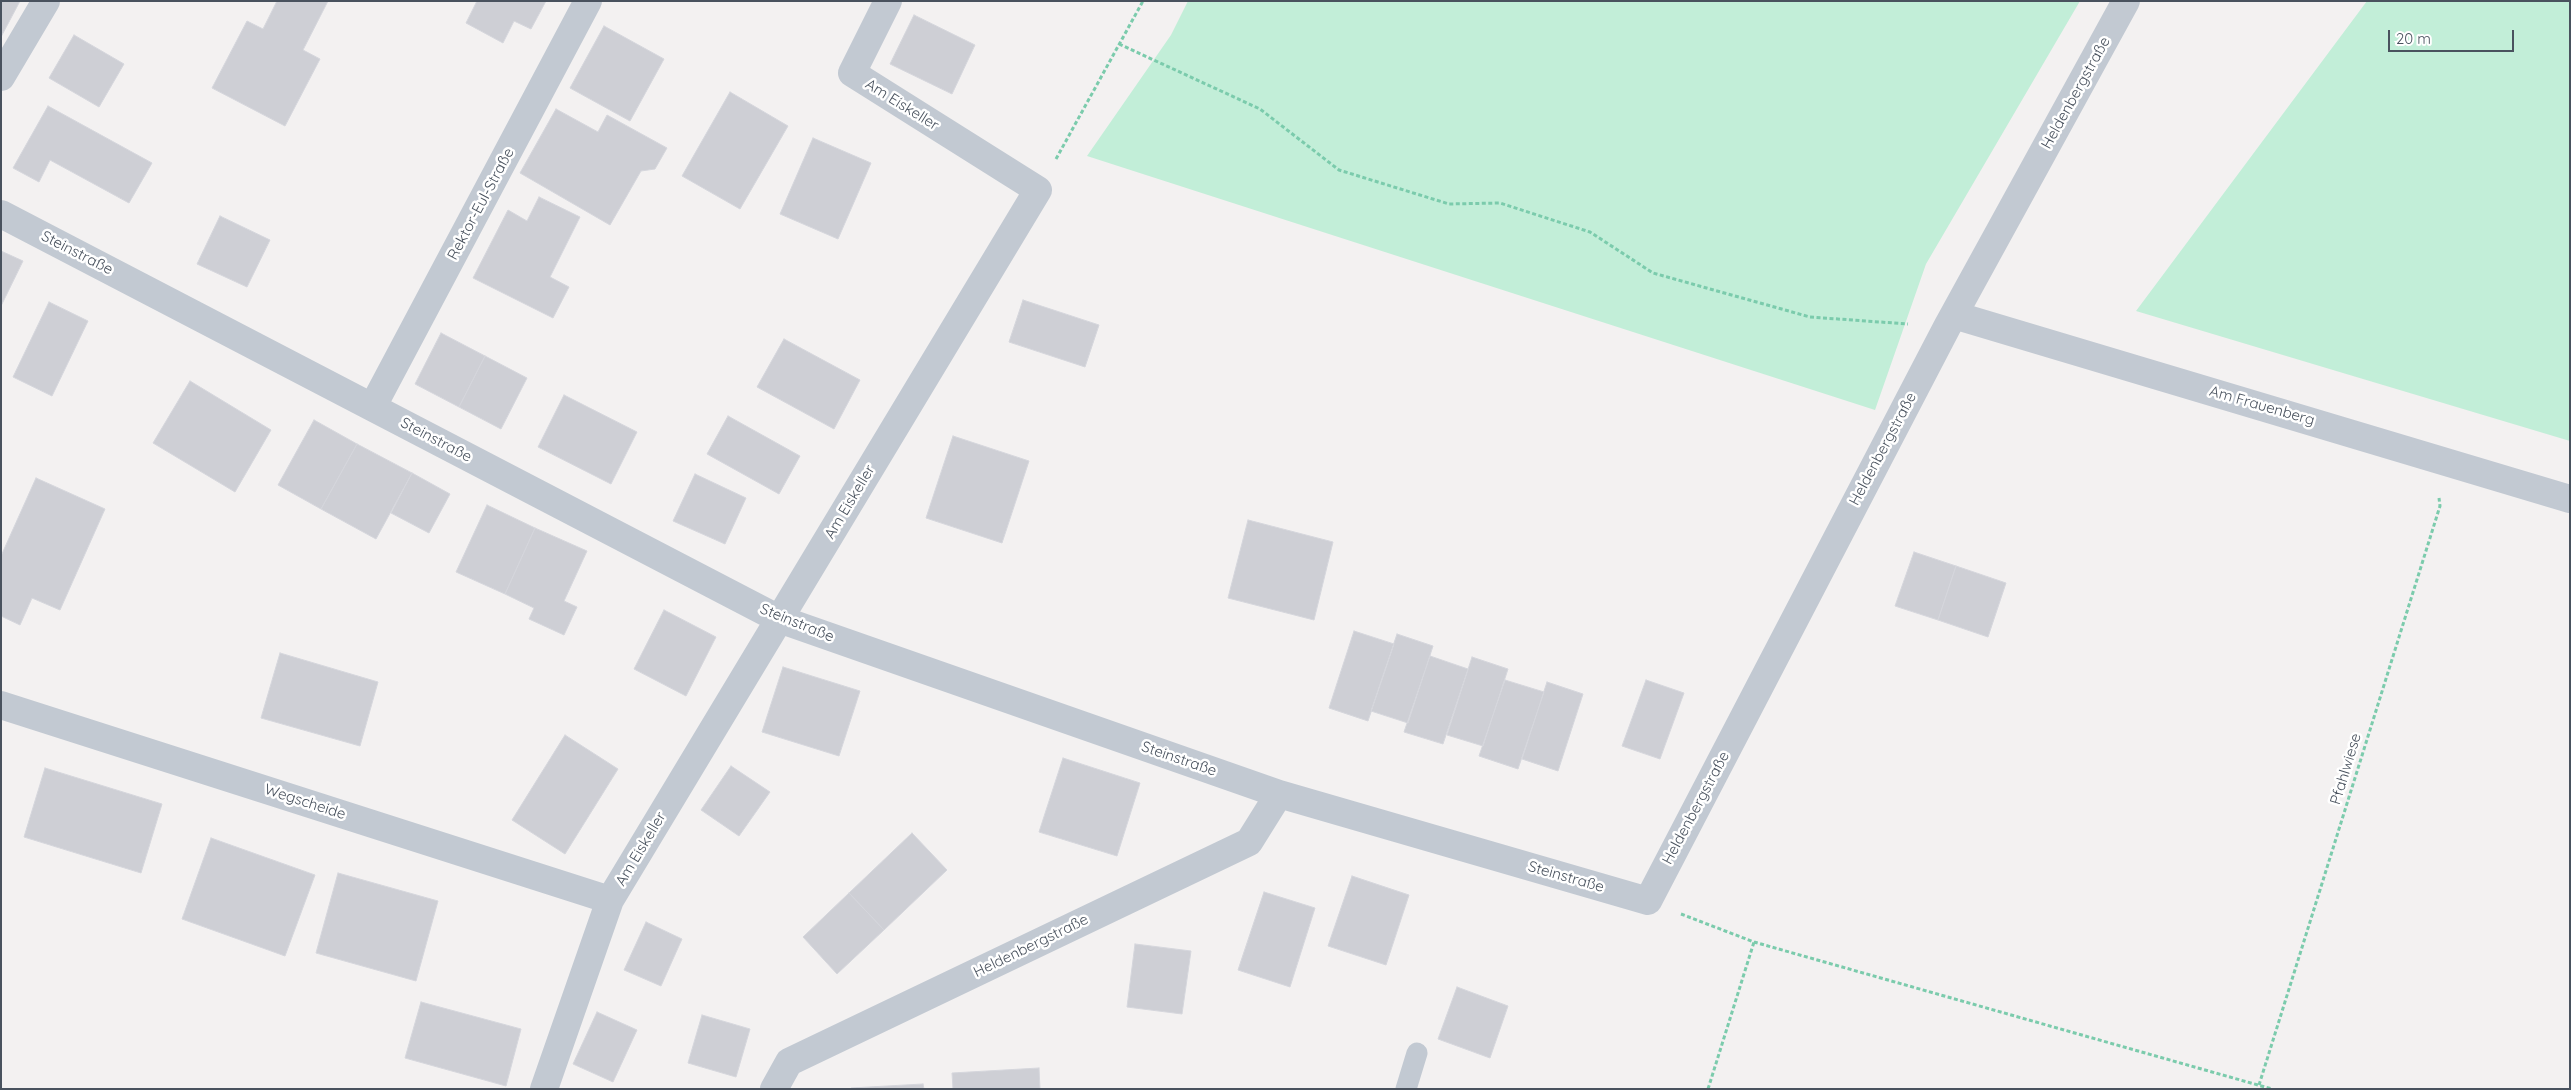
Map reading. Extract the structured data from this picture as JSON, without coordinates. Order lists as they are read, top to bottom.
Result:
{
  "streets": {
    "street": [
      "Heldenbergstraße",
      "Am Eiskeller",
      "Rektor-Eul-Straße",
      "Steinstraße",
      "Am Frauenberg",
      "Wegscheide"
    ],
    "path": ["Pfahlwiese"]
  },
  "crossings": [
    ["Heldenbergstraße", "Steinstraße"],
    ["Heldenbergstraße", "Am Frauenberg"],
    ["Am Eiskeller", "Steinstraße"],
    ["Am Eiskeller", "Wegscheide"],
    ["Rektor-Eul-Straße", "Steinstraße"],
    ["Am Frauenberg", "Pfahlwiese"]
  ],
  "scale_bar": "20 m"
}
